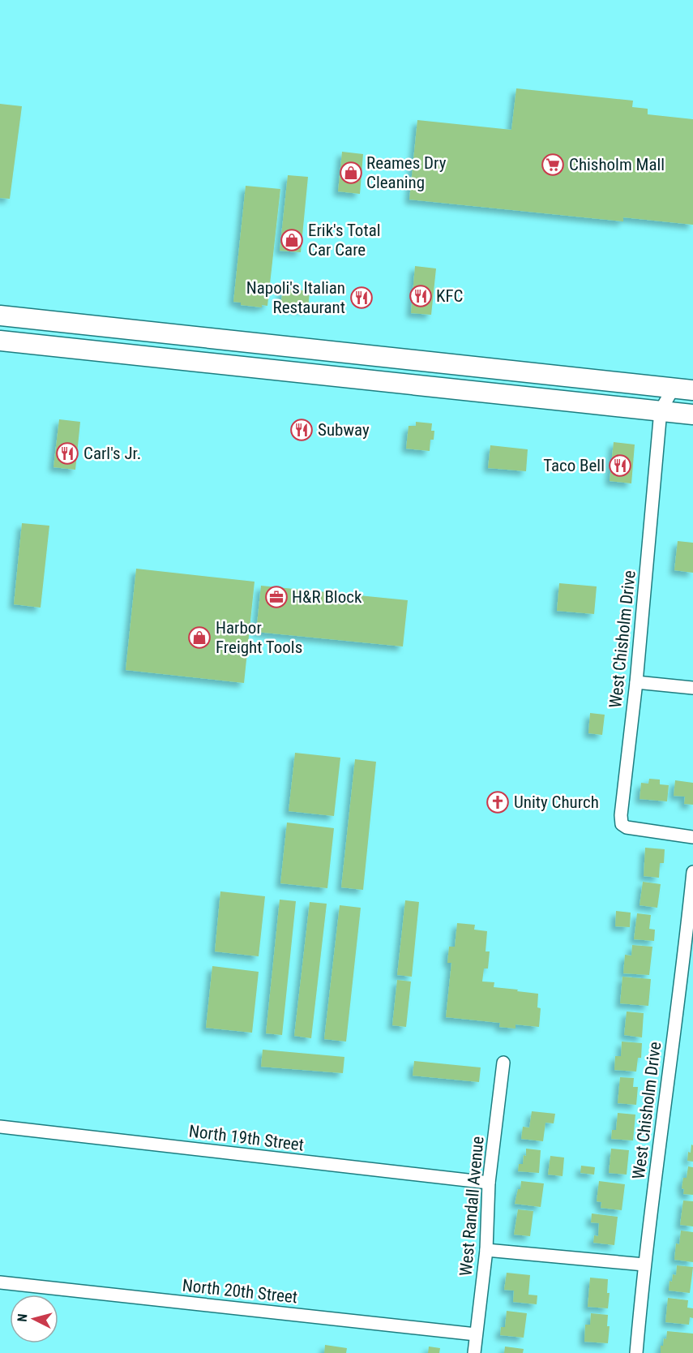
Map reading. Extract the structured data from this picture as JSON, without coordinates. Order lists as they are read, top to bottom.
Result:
{
  "streets": {
    "street": [
      "West Chisholm Drive",
      "North 19th Street",
      "West Randall Avenue",
      "North 20th Street"
    ]
  },
  "crossings": [
    ["North 19th Street", "West Randall Avenue"],
    ["West Randall Avenue", "North 20th Street"]
  ],
  "places": {
    "supermarket": ["Chisholm Mall"],
    "shop": ["Reames Dry Cleaning", "Erik's Total Car Care", "Harbor Freight Tools"],
    "restaurant": [
      "KFC",
      "Napoli's Italian Restaurant",
      "Subway",
      "Carl's Jr.",
      "Taco Bell"
    ],
    "office": ["H&R Block"],
    "church": ["Unity Church"]
  },
  "north": "left"
}
